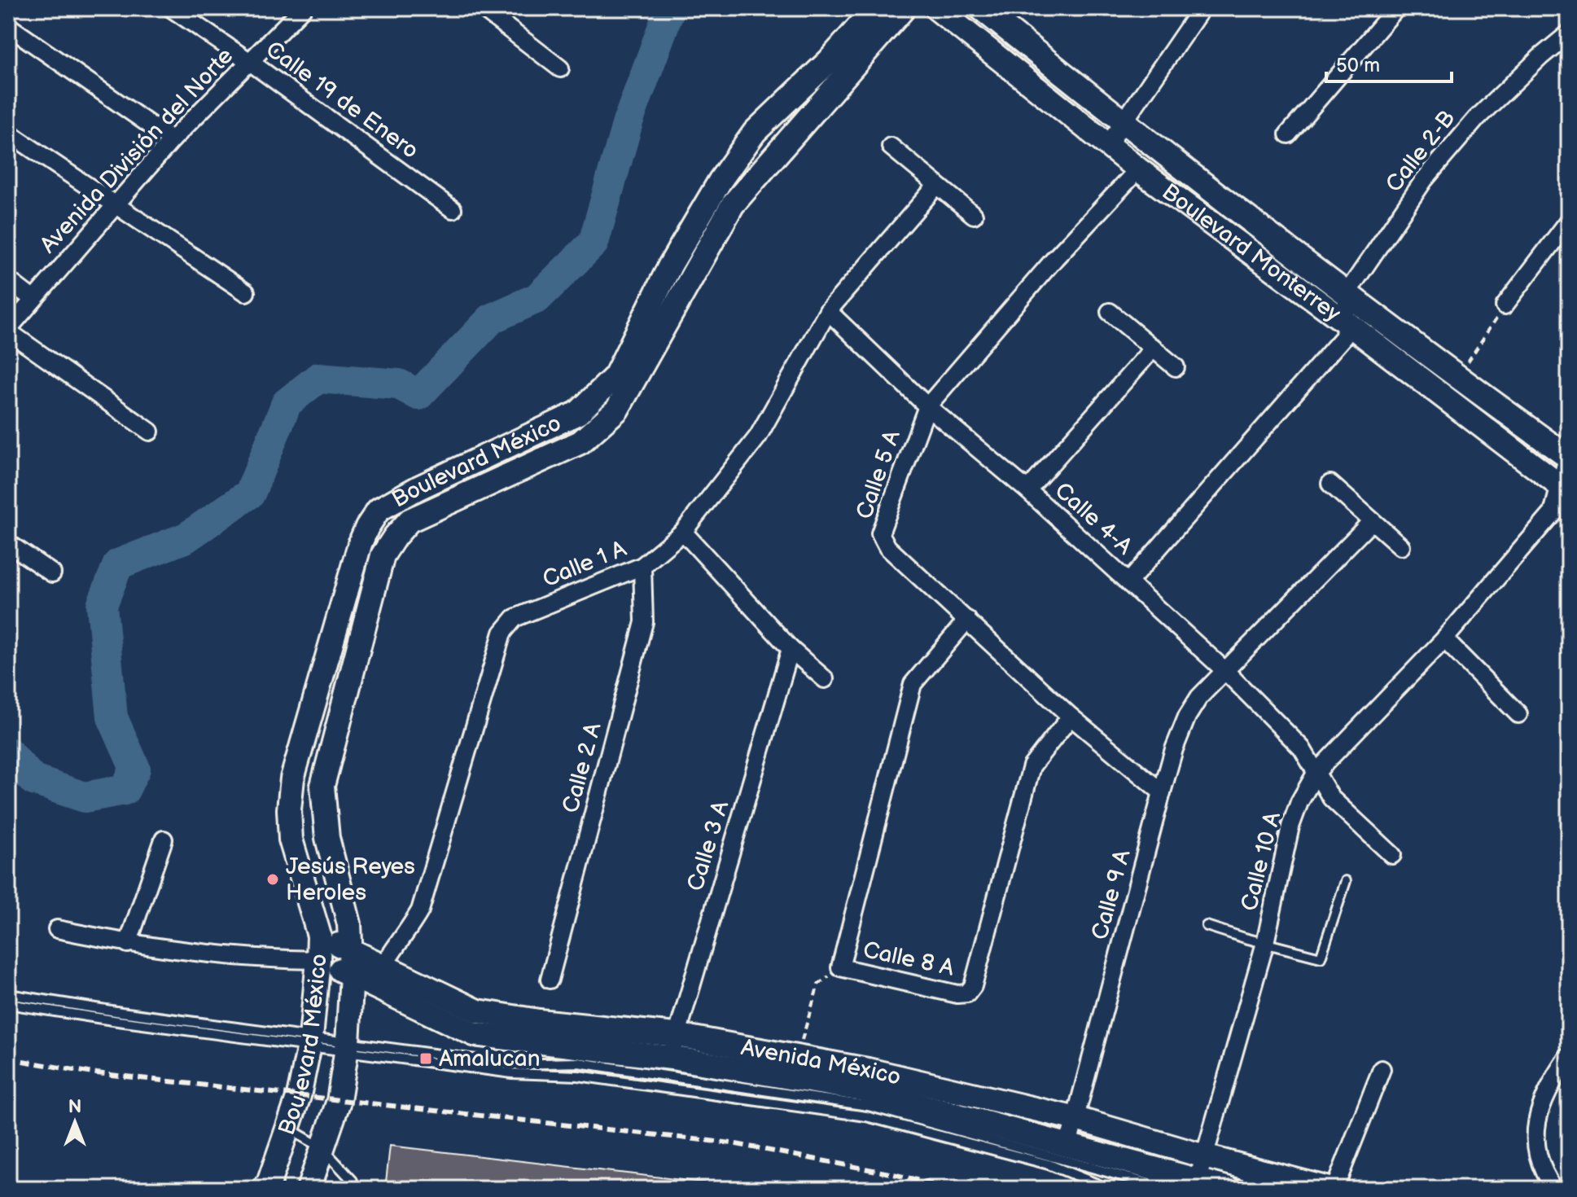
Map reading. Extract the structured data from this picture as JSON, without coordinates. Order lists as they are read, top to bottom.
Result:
{
  "streets": {
    "street": [
      "Calle 19 de Enero",
      "Avenida División del Norte",
      "Calle 2-B",
      "Boulevard Monterrey",
      "Boulevard México",
      "Calle 5 A",
      "Calle 4-A",
      "Calle 1 A",
      "Calle 2 A",
      "Calle 3 A",
      "Calle 10 A",
      "Calle 9 A",
      "Calle 8 A",
      "Avenida México"
    ]
  },
  "crossings": [
    ["Calle 19 de Enero", "Avenida División del Norte"],
    ["Calle 2-B", "Boulevard Monterrey"],
    ["Boulevard Monterrey", "Calle 5 A"],
    ["Boulevard Monterrey", "Calle 10 A"],
    ["Boulevard México", "Avenida México"],
    ["Calle 5 A", "Calle 4-A"],
    ["Calle 5 A", "Calle 9 A"],
    ["Calle 5 A", "Calle 8 A"],
    ["Calle 4-A", "Calle 1 A"],
    ["Calle 4-A", "Calle 10 A"],
    ["Calle 4-A", "Calle 9 A"],
    ["Calle 1 A", "Calle 2 A"],
    ["Calle 1 A", "Avenida México"],
    ["Calle 3 A", "Avenida México"],
    ["Calle 10 A", "Avenida México"],
    ["Calle 9 A", "Avenida México"]
  ],
  "places": {
    "other": ["Jesús Reyes Heroles"],
    "transit": ["Amalucan"]
  },
  "scale_bar": "50 m",
  "north": "top"
}
